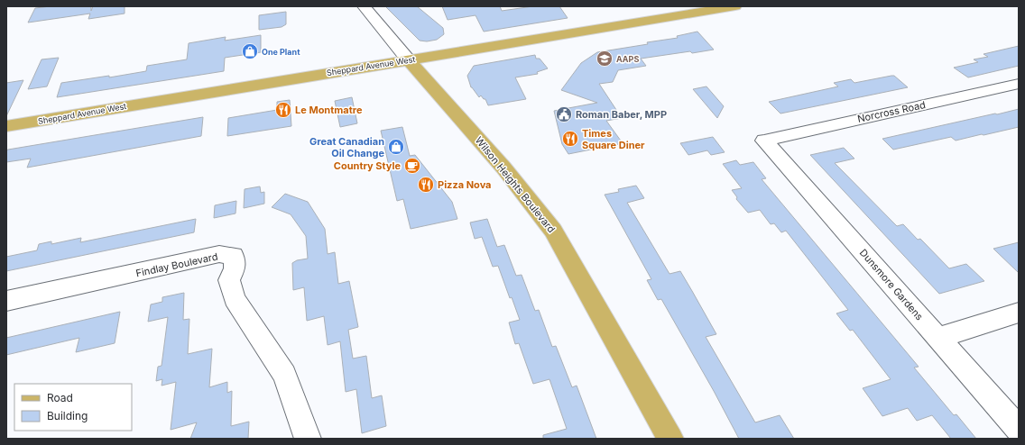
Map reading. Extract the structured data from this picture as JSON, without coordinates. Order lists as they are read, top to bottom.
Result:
{
  "streets": {
    "main road": ["Sheppard Avenue West", "Wilson Heights Boulevard"],
    "street": ["Norcross Road", "Findlay Boulevard", "Dunsmore Gardens"]
  },
  "crossings": [
    ["Sheppard Avenue West", "Wilson Heights Boulevard"],
    ["Norcross Road", "Dunsmore Gardens"]
  ],
  "places": {
    "shop": ["One Plant", "Great Canadian Oil Change"],
    "school or university": ["AAPS"],
    "restaurant": ["Le Montmatre", "Times Square Diner", "Pizza Nova"],
    "public building": ["Roman Baber, MPP"],
    "cafe": ["Country Style"]
  },
  "legend": ["Road", "Building"]
}
